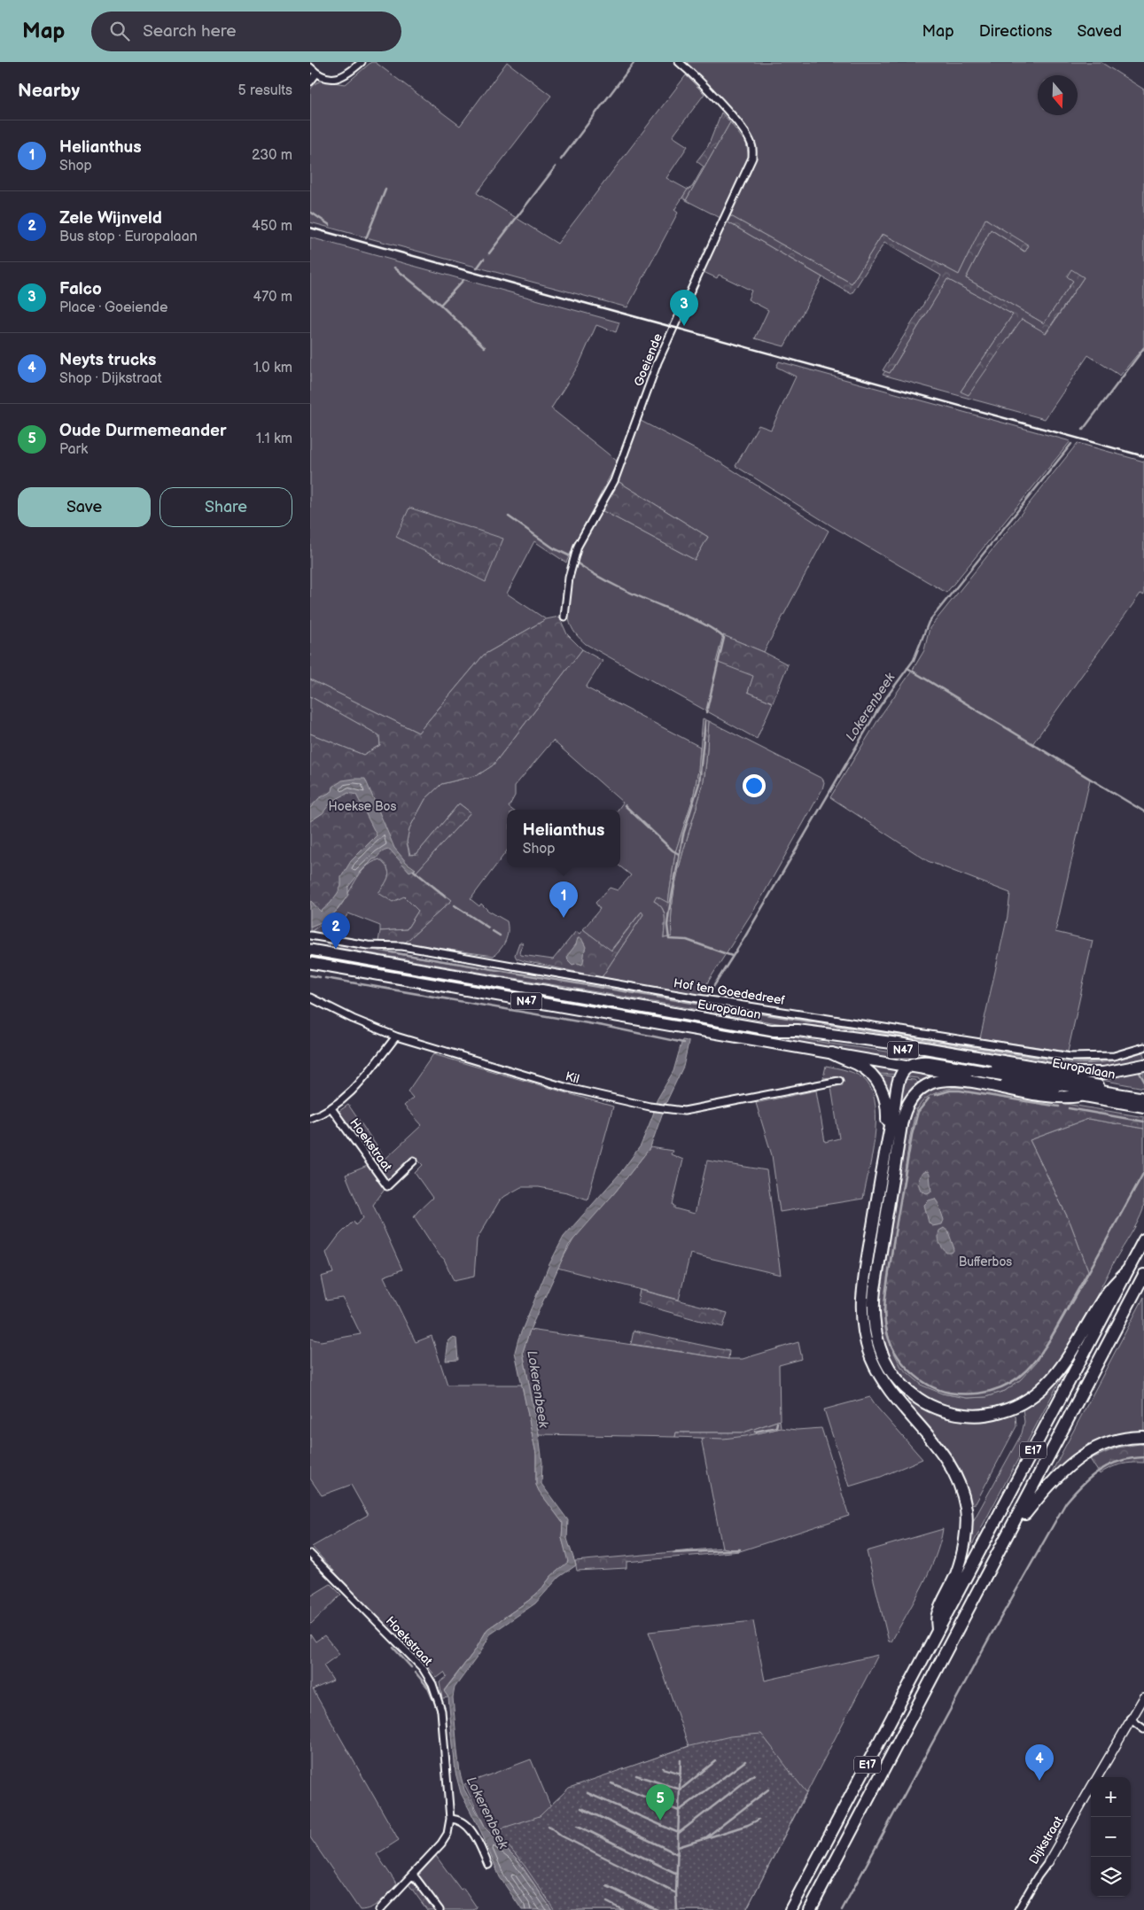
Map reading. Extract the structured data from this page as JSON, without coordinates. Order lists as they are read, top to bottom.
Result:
{
  "streets": {
    "highway": ["N47", "Europalaan", "E17"],
    "street": [
      "Goeiende",
      "Hof ten Goededreef",
      "Kil",
      "Hoekstraat",
      "Dijkstraat"
    ]
  },
  "water": ["Lokerenbeek"],
  "parks": ["Hoekse Bos", "Bufferbos"],
  "north": "bottom",
  "page": {
    "header": "Map",
    "search": "Search here",
    "nav": ["Map", "Directions", "Saved"],
    "heading": ["Nearby", "5 results"],
    "list": [
      {
        "mark": "1",
        "name": "Helianthus",
        "note": "Shop",
        "value": "230 m"
      },
      {
        "mark": "2",
        "name": "Zele Wijnveld",
        "note": "Bus stop · Europalaan",
        "value": "450 m"
      },
      {
        "mark": "3",
        "name": "Falco",
        "note": "Place · Goeiende",
        "value": "470 m"
      },
      {
        "mark": "4",
        "name": "Neyts trucks",
        "note": "Shop · Dijkstraat",
        "value": "1.0 km"
      },
      {
        "mark": "5",
        "name": "Oude Durmemeander",
        "note": "Park",
        "value": "1.1 km"
      }
    ],
    "pins": [
      "3",
      "1",
      "2",
      "4",
      "5"
    ],
    "buttons": ["Save", "Share"],
    "popup": ["Helianthus", "Shop"],
    "map_buttons": ["+", "−"]
  }
}
